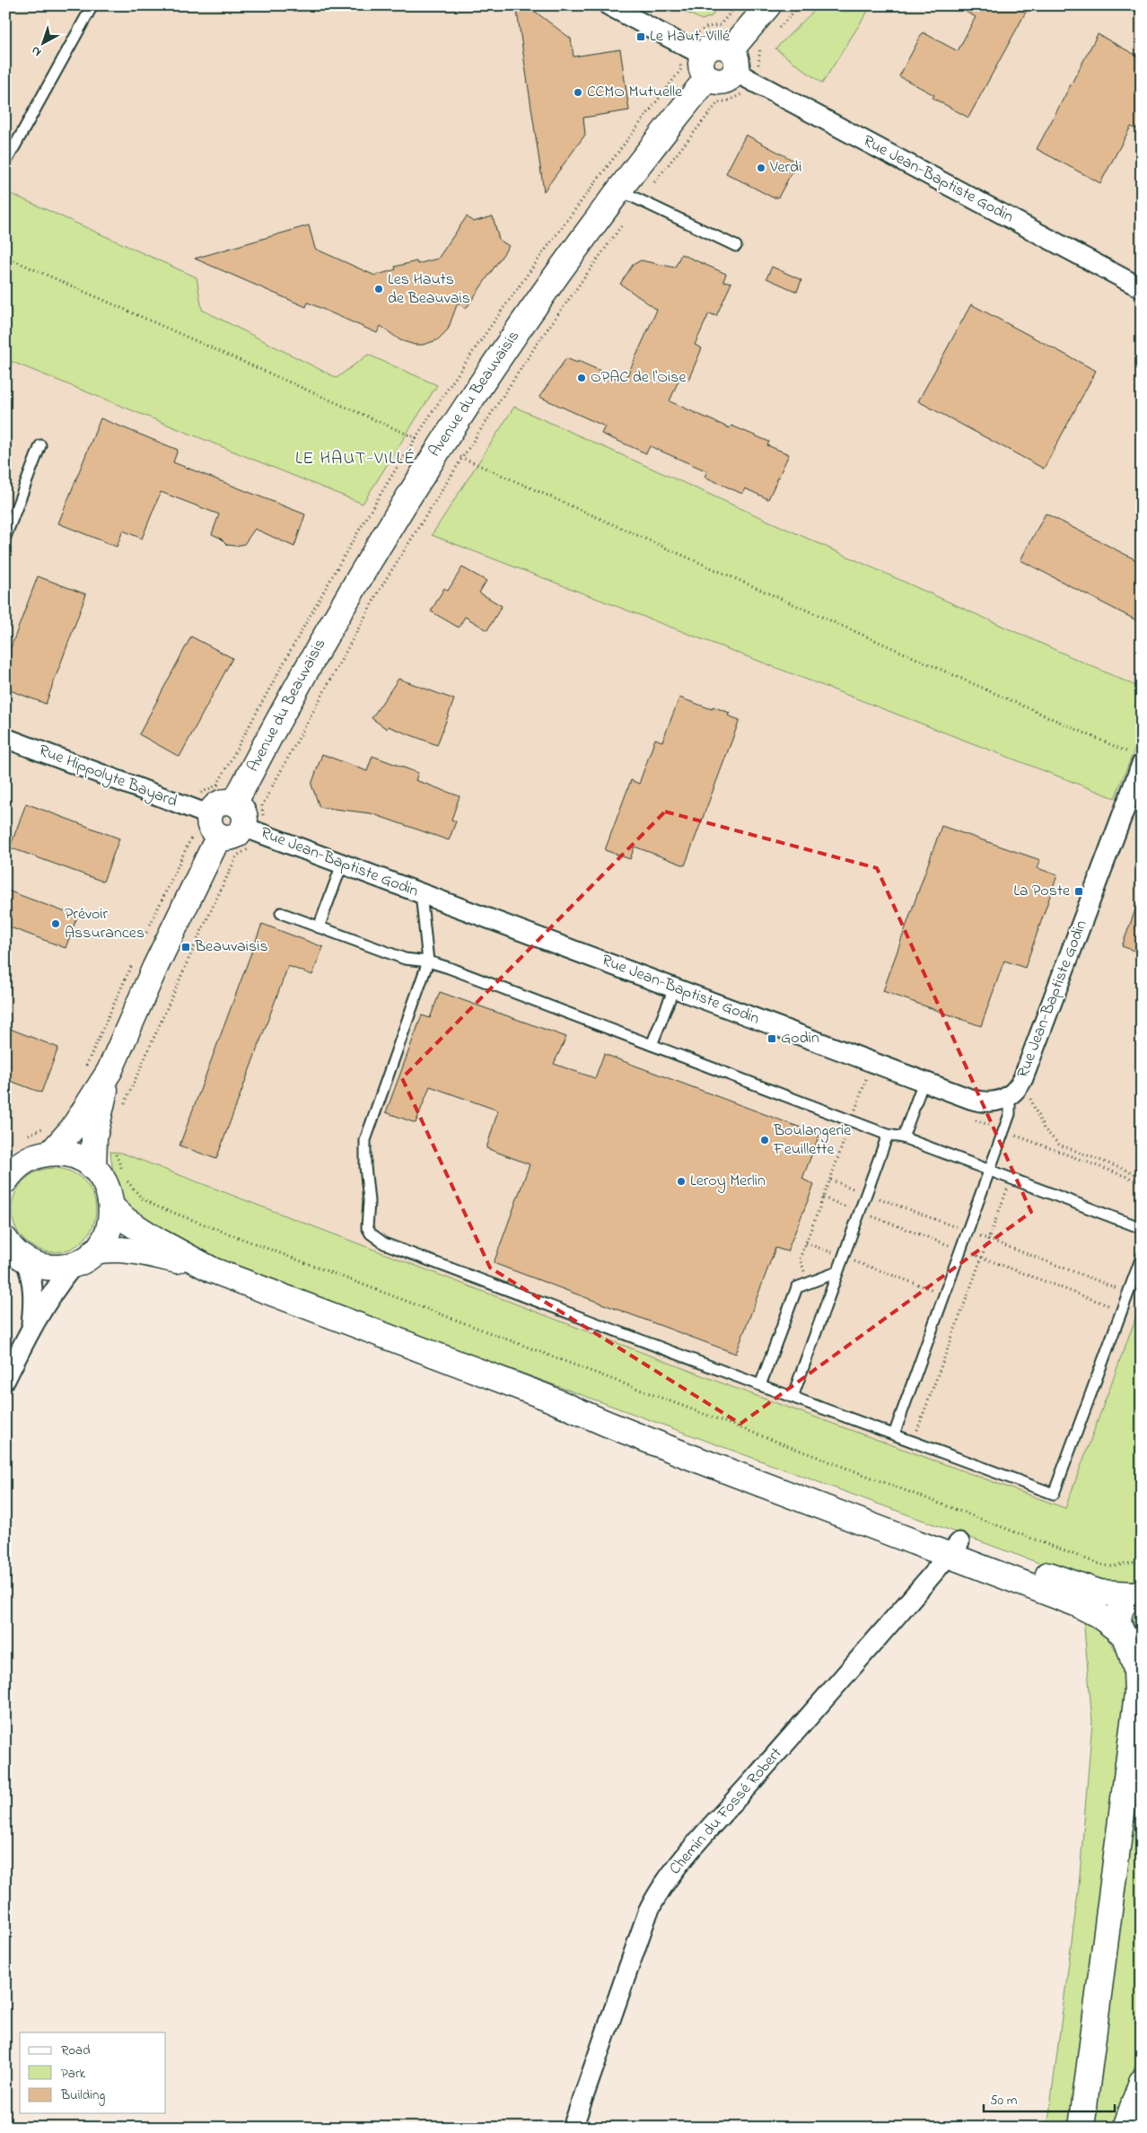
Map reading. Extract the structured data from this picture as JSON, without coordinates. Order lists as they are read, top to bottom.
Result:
{
  "streets": {
    "main road": ["Avenue du Beauvaisis"],
    "street": ["Rue Jean-Baptiste Godin", "Rue Hippolyte Bayard", "Chemin du Fossé Robert"]
  },
  "districts": ["LE HAUT-VILLÉ"],
  "places": {
    "transit": [
      "Le Haut-Villé",
      "La Poste",
      "Beauvaisis",
      "Godin"
    ],
    "other": [
      "CCMO Mutuelle",
      "Verdi",
      "Les Hauts de Beauvais",
      "OPAC de l'Oise",
      "Prévoir Assurances",
      "Boulangerie Feuillette",
      "Leroy Merlin"
    ]
  },
  "legend": ["Road", "Park", "Building"],
  "scale_bar": "50 m",
  "north": "bottom left"
}
